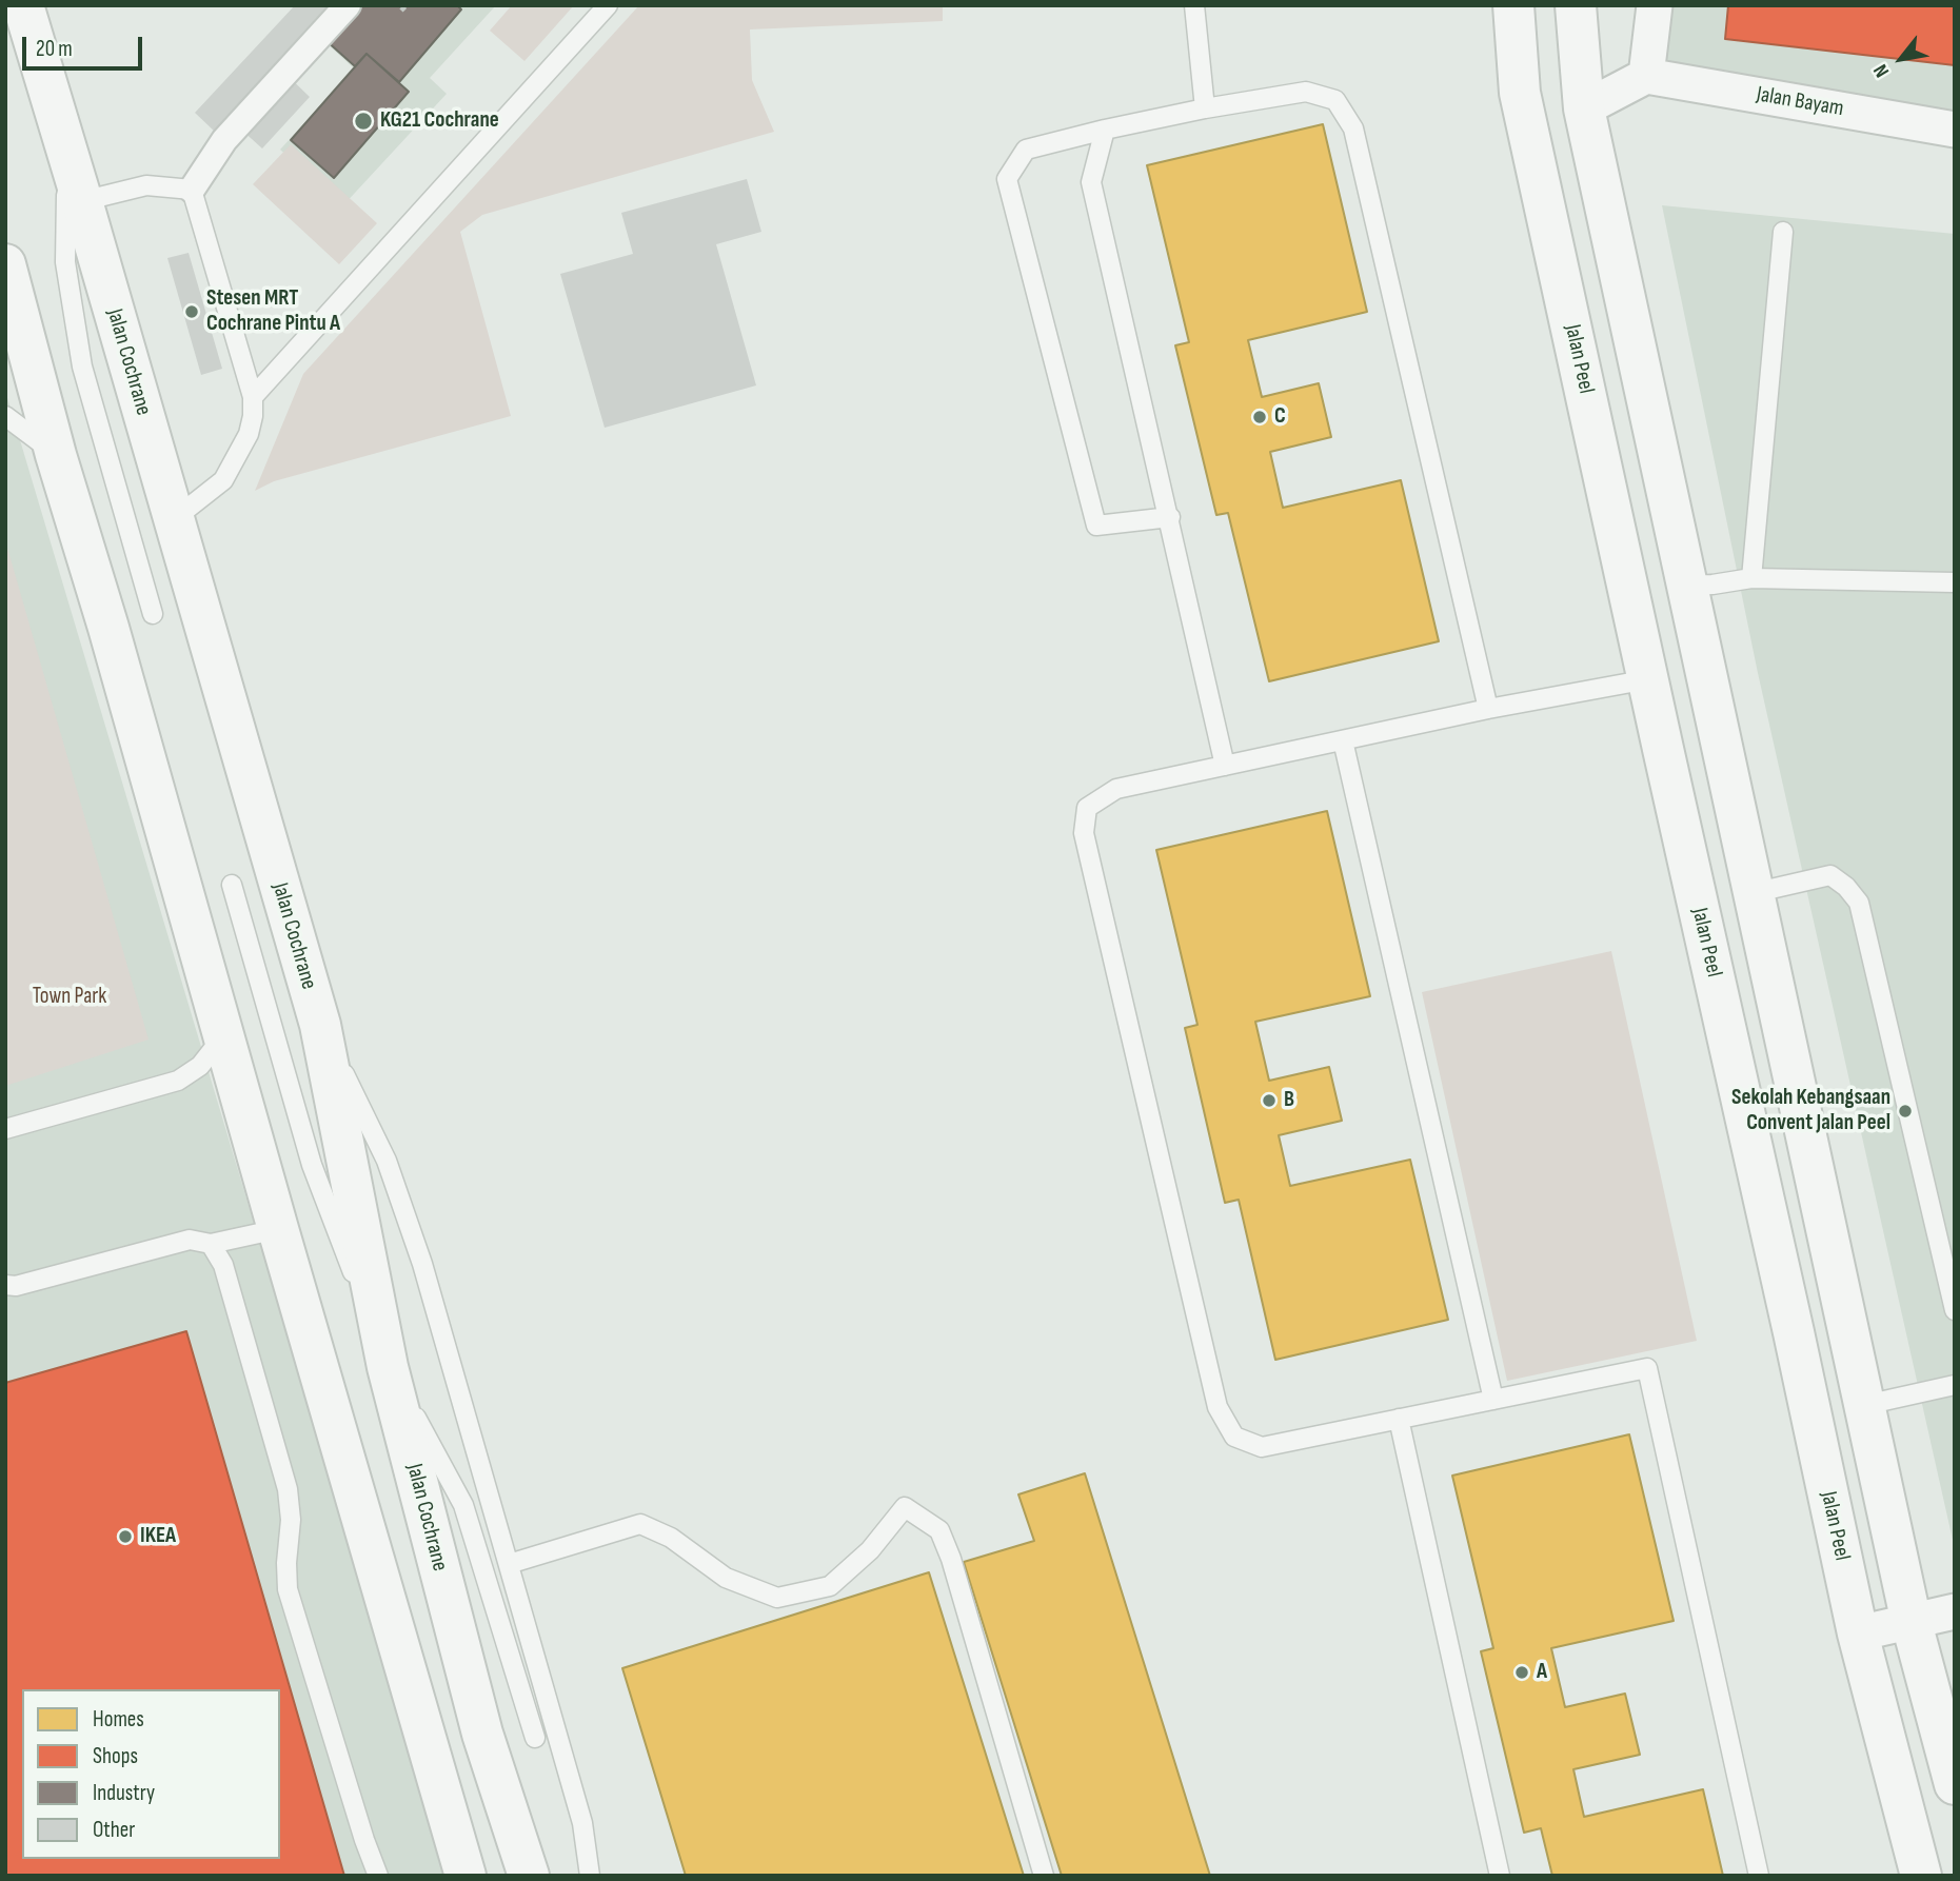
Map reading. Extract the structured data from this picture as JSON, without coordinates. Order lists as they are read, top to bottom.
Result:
{
  "streets": {
    "street": ["Jalan Bayam", "Jalan Peel", "Jalan Cochrane"]
  },
  "parks": ["Town Park"],
  "places": [
    "KG21 Cochrane",
    "Stesen MRT Cochrane Pintu A",
    "C",
    "B",
    "Sekolah Kebangsaan Convent Jalan Peel",
    "IKEA",
    "A"
  ],
  "legend": [
    "Homes",
    "Shops",
    "Industry",
    "Other"
  ],
  "scale_bar": "20 m",
  "north": "bottom left"
}
